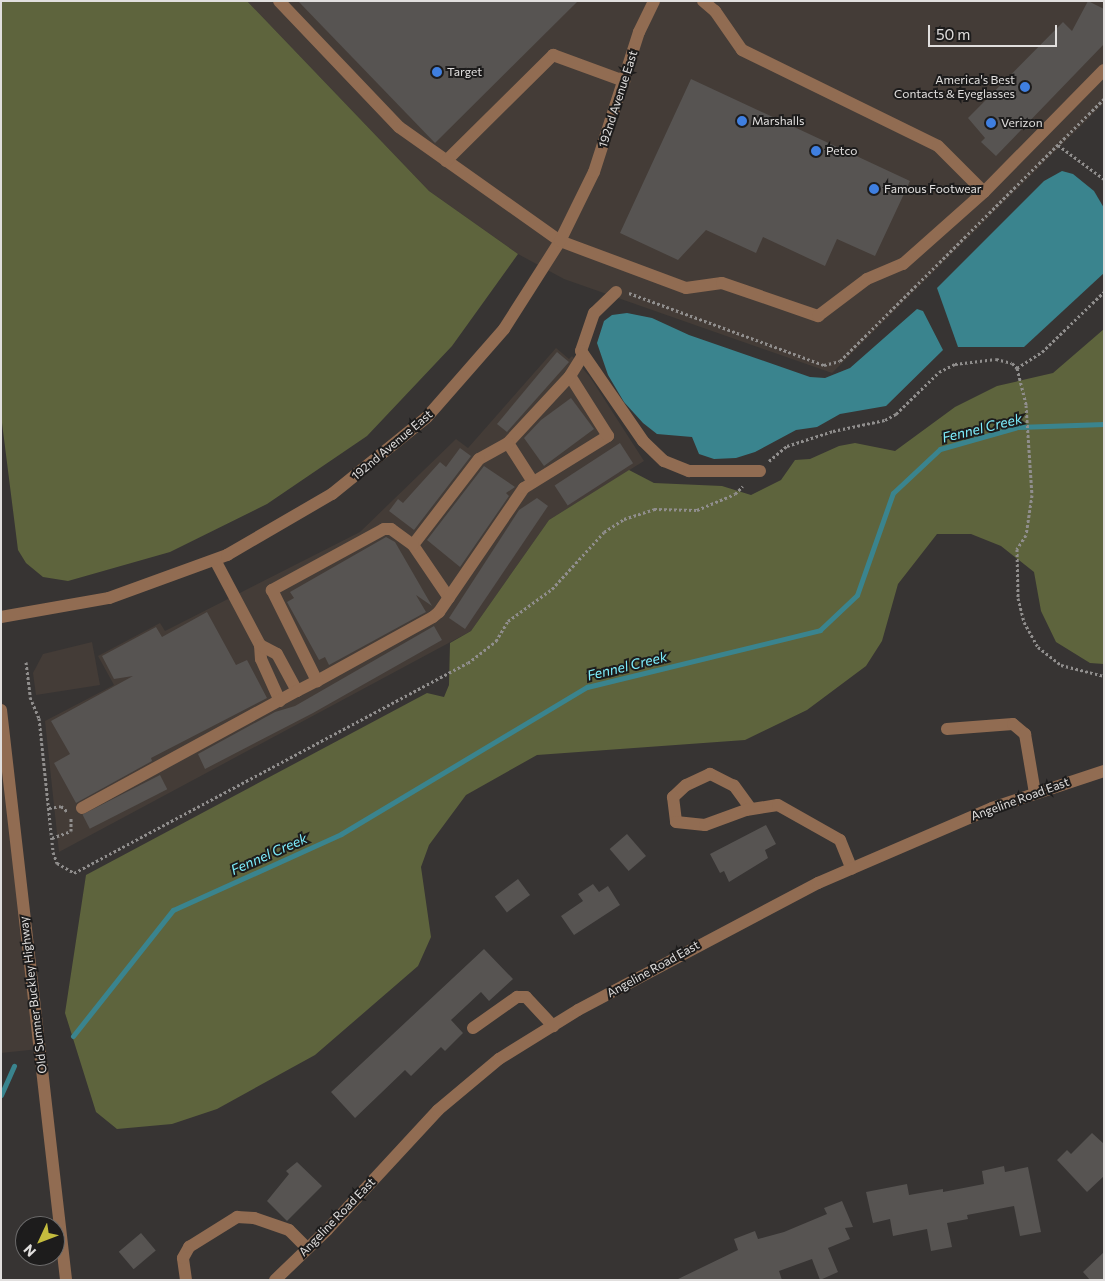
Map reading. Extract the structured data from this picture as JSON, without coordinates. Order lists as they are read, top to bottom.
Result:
{
  "streets": {
    "street": ["192nd Avenue East", "Angeline Road East", "Old Sumner Buckley Highway"]
  },
  "water": ["Fennel Creek"],
  "places": [
    "Target",
    "America's Best Contacts & Eyeglasses",
    "Marshalls",
    "Verizon",
    "Petco",
    "Famous Footwear"
  ],
  "scale_bar": "50 m",
  "north": "bottom left"
}
